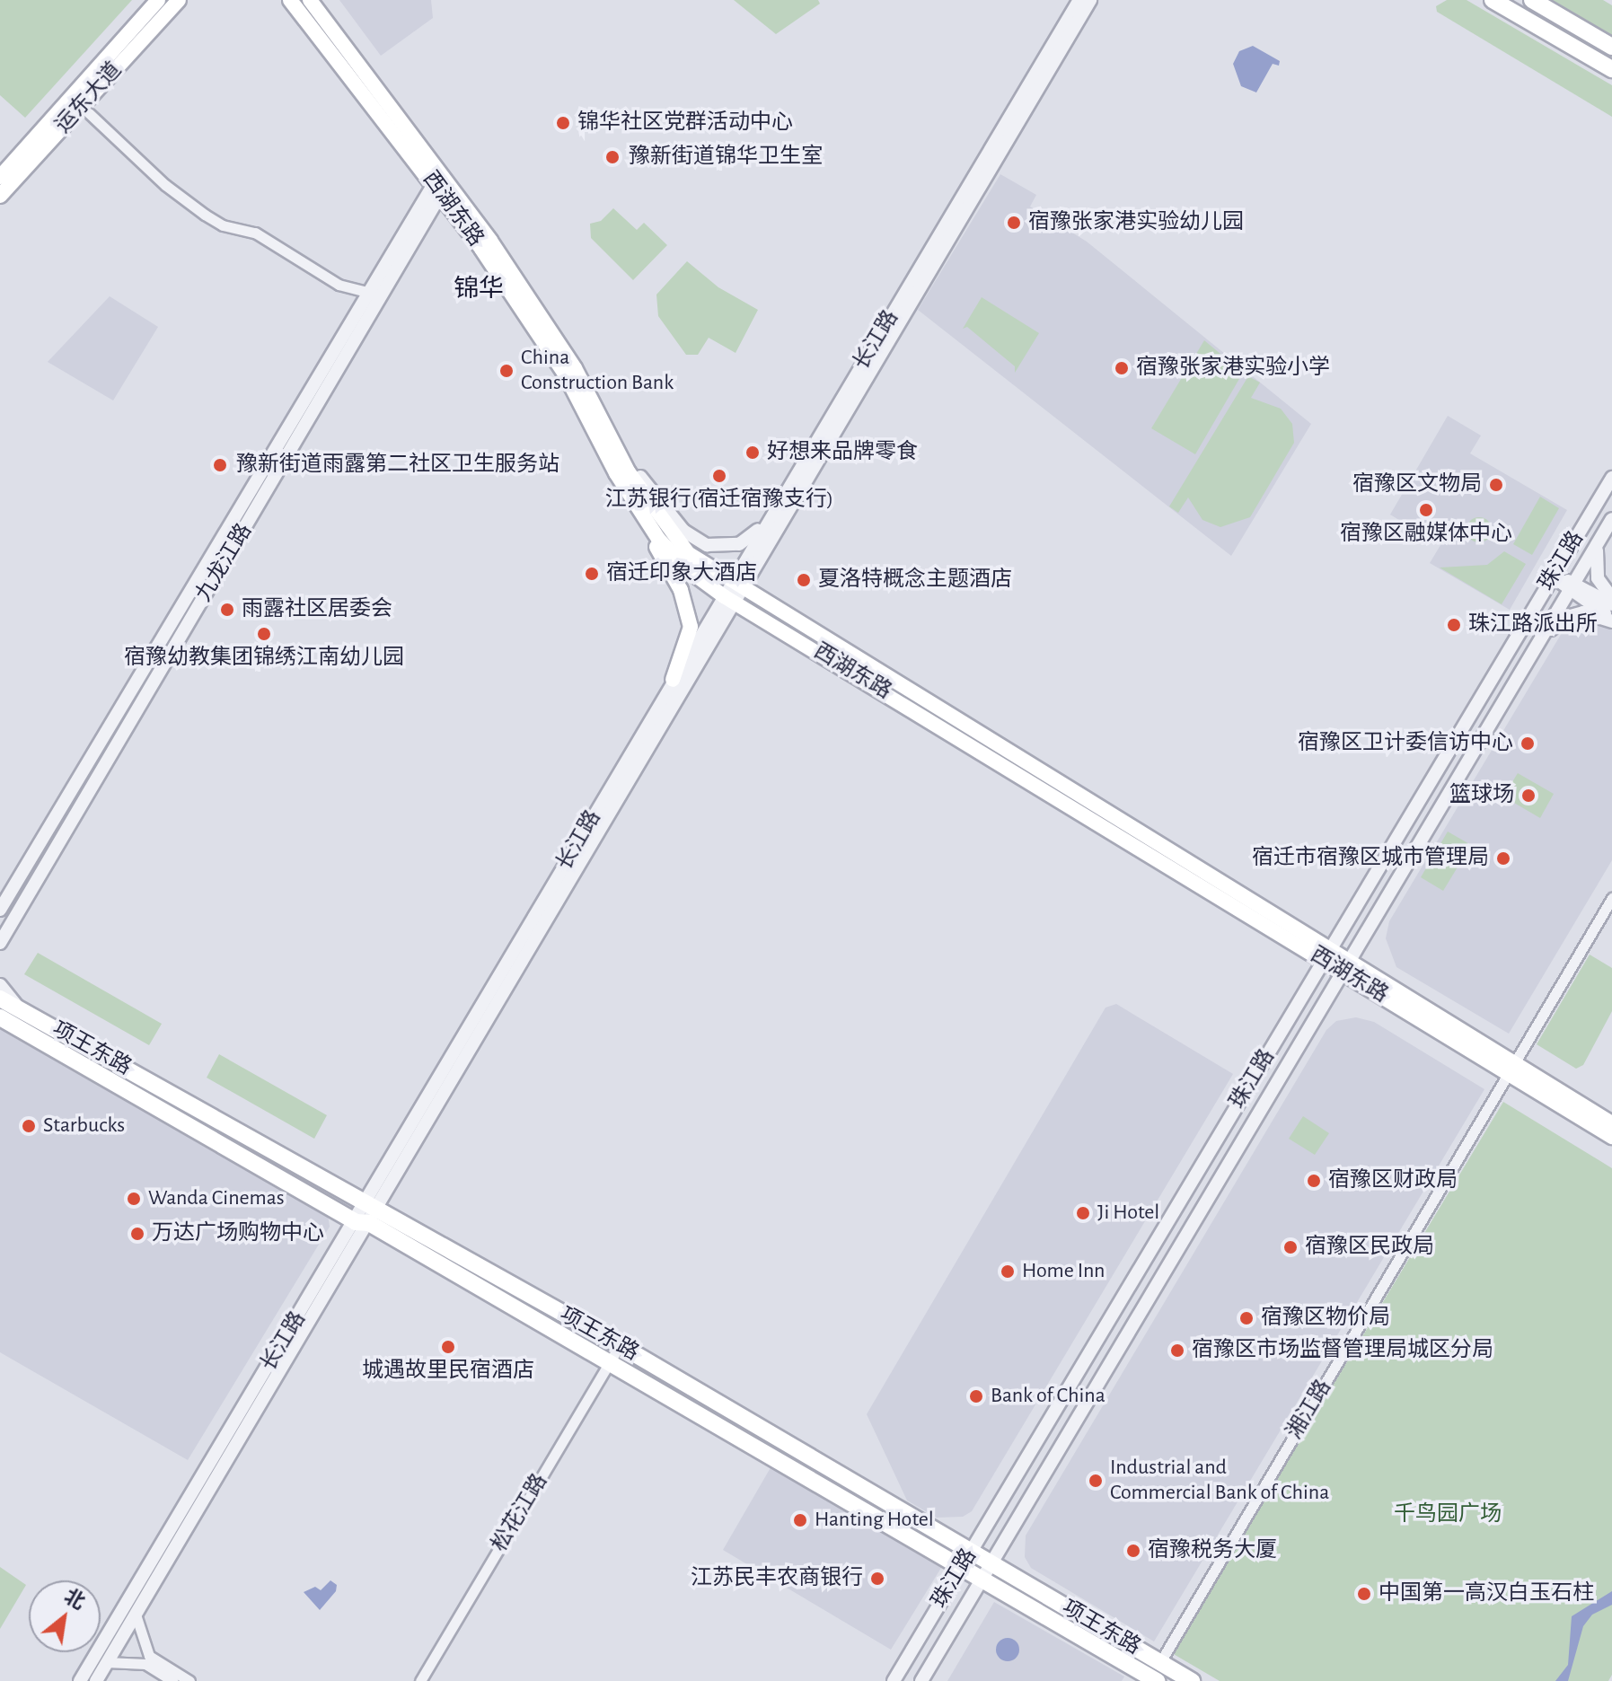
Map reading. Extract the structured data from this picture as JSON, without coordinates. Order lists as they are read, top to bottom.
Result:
{
  "streets": {
    "main road": ["运东大道", "西湖东路", "项王东路"],
    "street": [
      "长江路",
      "珠江路",
      "九龙江路",
      "湘江路",
      "松花江路"
    ]
  },
  "crossings": [
    ["西湖东路", "长江路"],
    ["西湖东路", "珠江路"],
    ["西湖东路", "九龙江路"],
    ["西湖东路", "湘江路"],
    ["长江路", "项王东路"],
    ["珠江路", "项王东路"],
    ["项王东路", "湘江路"],
    ["项王东路", "松花江路"]
  ],
  "districts": ["锦华"],
  "parks": ["千鸟园广场"],
  "places": [
    "锦华社区党群活动中心",
    "豫新街道锦华卫生室",
    "宿豫张家港实验幼儿园",
    "宿豫张家港实验小学",
    "China Construction Bank",
    "好想来品牌零食",
    "豫新街道雨露第二社区卫生服务站",
    "江苏银行(宿迁宿豫支行)",
    "宿豫区文物局",
    "宿豫区融媒体中心",
    "宿迁印象大酒店",
    "夏洛特概念主题酒店",
    "雨露社区居委会",
    "珠江路派出所",
    "宿豫幼教集团锦绣江南幼儿园",
    "宿豫区卫计委信访中心",
    "篮球场",
    "宿迁市宿豫区城市管理局",
    "Starbucks",
    "宿豫区财政局",
    "Wanda Cinemas",
    "Ji Hotel",
    "万达广场购物中心",
    "宿豫区民政局",
    "Home Inn",
    "宿豫区物价局",
    "城遇故里民宿酒店",
    "宿豫区市场监督管理局城区分局",
    "Bank of China",
    "Industrial and Commercial Bank of China",
    "Hanting Hotel",
    "宿豫税务大厦",
    "江苏民丰农商银行",
    "中国第一高汉白玉石柱"
  ],
  "north": "top right"
}
